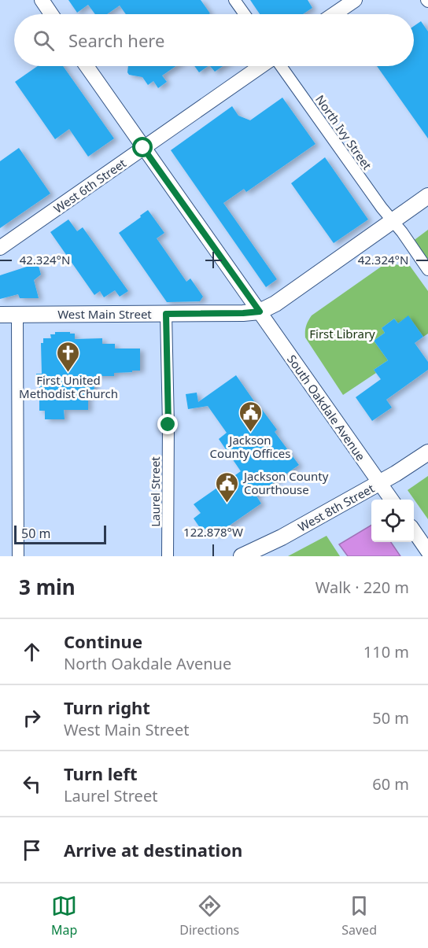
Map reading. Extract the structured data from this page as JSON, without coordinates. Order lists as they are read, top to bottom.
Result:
{
  "streets": {
    "main road": ["West Main Street", "West 8th Street"],
    "street": [
      "North Ivy Street",
      "West 6th Street",
      "South Oakdale Avenue",
      "Laurel Street"
    ]
  },
  "crossings": [
    ["North Ivy Street", "West Main Street"],
    ["West 6th Street", "South Oakdale Avenue"],
    ["West Main Street", "South Oakdale Avenue"],
    ["West Main Street", "Laurel Street"],
    ["South Oakdale Avenue", "West 8th Street"]
  ],
  "parks": ["First Library"],
  "places": {
    "church": ["First United Methodist Church"],
    "public building": ["Jackson County Offices", "Jackson County Courthouse"]
  },
  "scale_bar": "50 m",
  "page": {
    "search": "Search here",
    "scale": "50 m",
    "heading": ["3 min", "Walk · 220 m"],
    "list": [
      ["Continue", "North Oakdale Avenue", "110 m"],
      ["Turn right", "West Main Street", "50 m"],
      ["Turn left", "Laurel Street", "60 m"],
      "Arrive at destination"
    ],
    "nav": ["Map", "Directions", "Saved"]
  },
  "coordinates": ["42.324°N", "122.878°W"]
}
